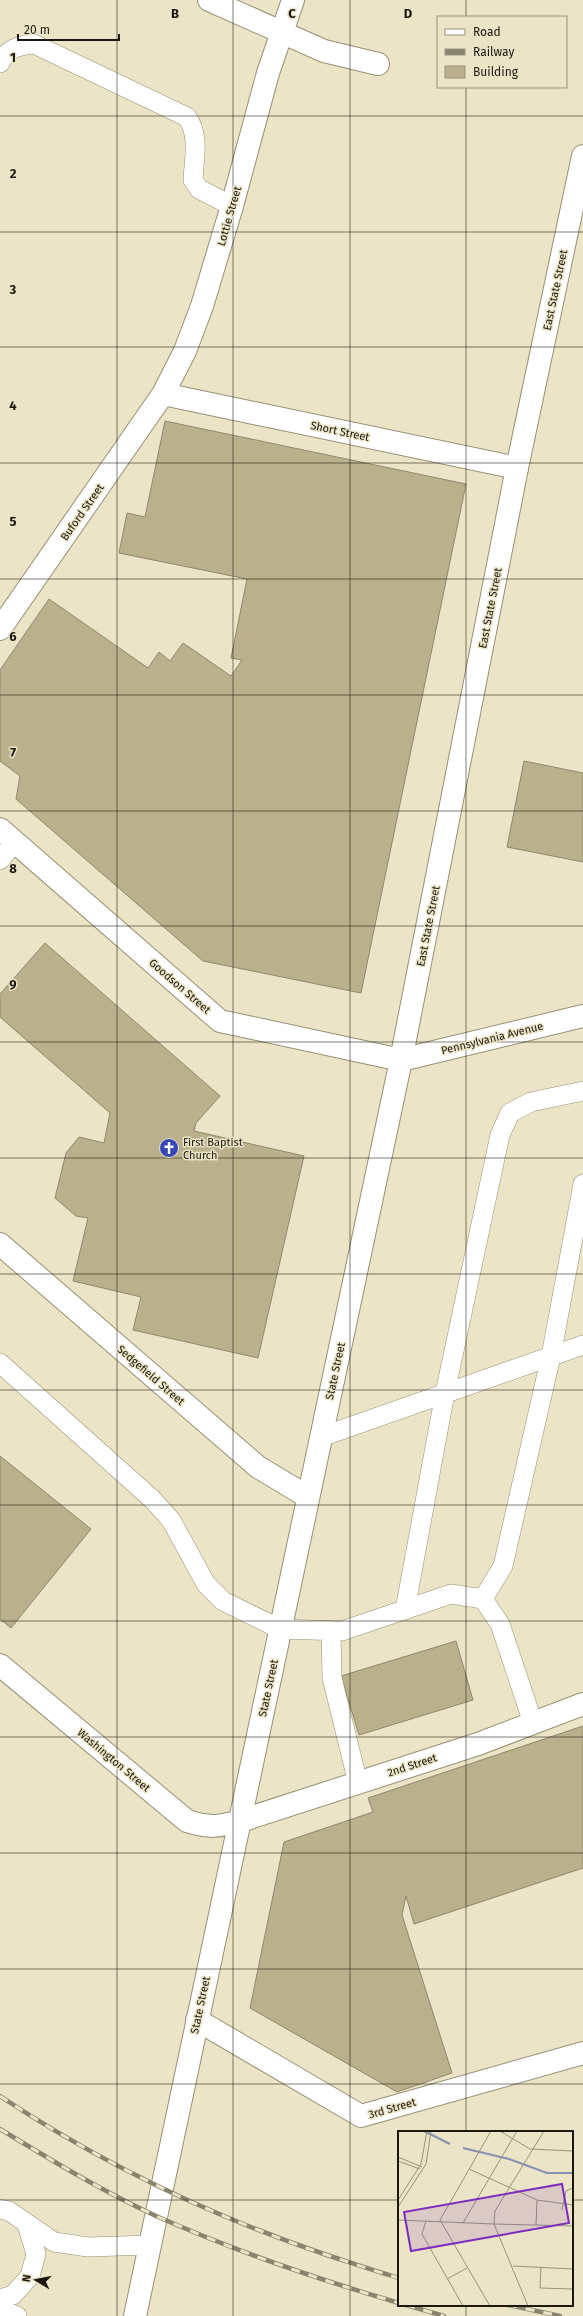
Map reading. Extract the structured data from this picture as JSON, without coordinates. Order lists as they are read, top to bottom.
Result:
{
  "streets": {
    "street": [
      "Lottie Street",
      "East State Street",
      "Short Street",
      "Buford Street",
      "Goodson Street",
      "Pennsylvania Avenue",
      "State Street",
      "Sedgefield Street",
      "Washington Street",
      "2nd Street",
      "3rd Street"
    ]
  },
  "crossings": [
    ["Lottie Street", "Short Street"],
    ["Lottie Street", "Buford Street"],
    ["East State Street", "Short Street"],
    ["East State Street", "Goodson Street"],
    ["East State Street", "Pennsylvania Avenue"],
    ["East State Street", "State Street"],
    ["Short Street", "Buford Street"],
    ["Goodson Street", "Pennsylvania Avenue"],
    ["Goodson Street", "State Street"],
    ["Pennsylvania Avenue", "State Street"],
    ["State Street", "Sedgefield Street"],
    ["State Street", "Washington Street"],
    ["State Street", "2nd Street"],
    ["State Street", "3rd Street"],
    ["Washington Street", "2nd Street"]
  ],
  "places": {
    "church": ["First Baptist Church"]
  },
  "legend": ["Road", "Railway", "Building"],
  "scale_bar": "20 m",
  "north": "left",
  "grid": {
    "columns": ["B", "C", "D"],
    "rows": [
      "1",
      "2",
      "3",
      "4",
      "5",
      "6",
      "7",
      "8",
      "9"
    ]
  }
}
